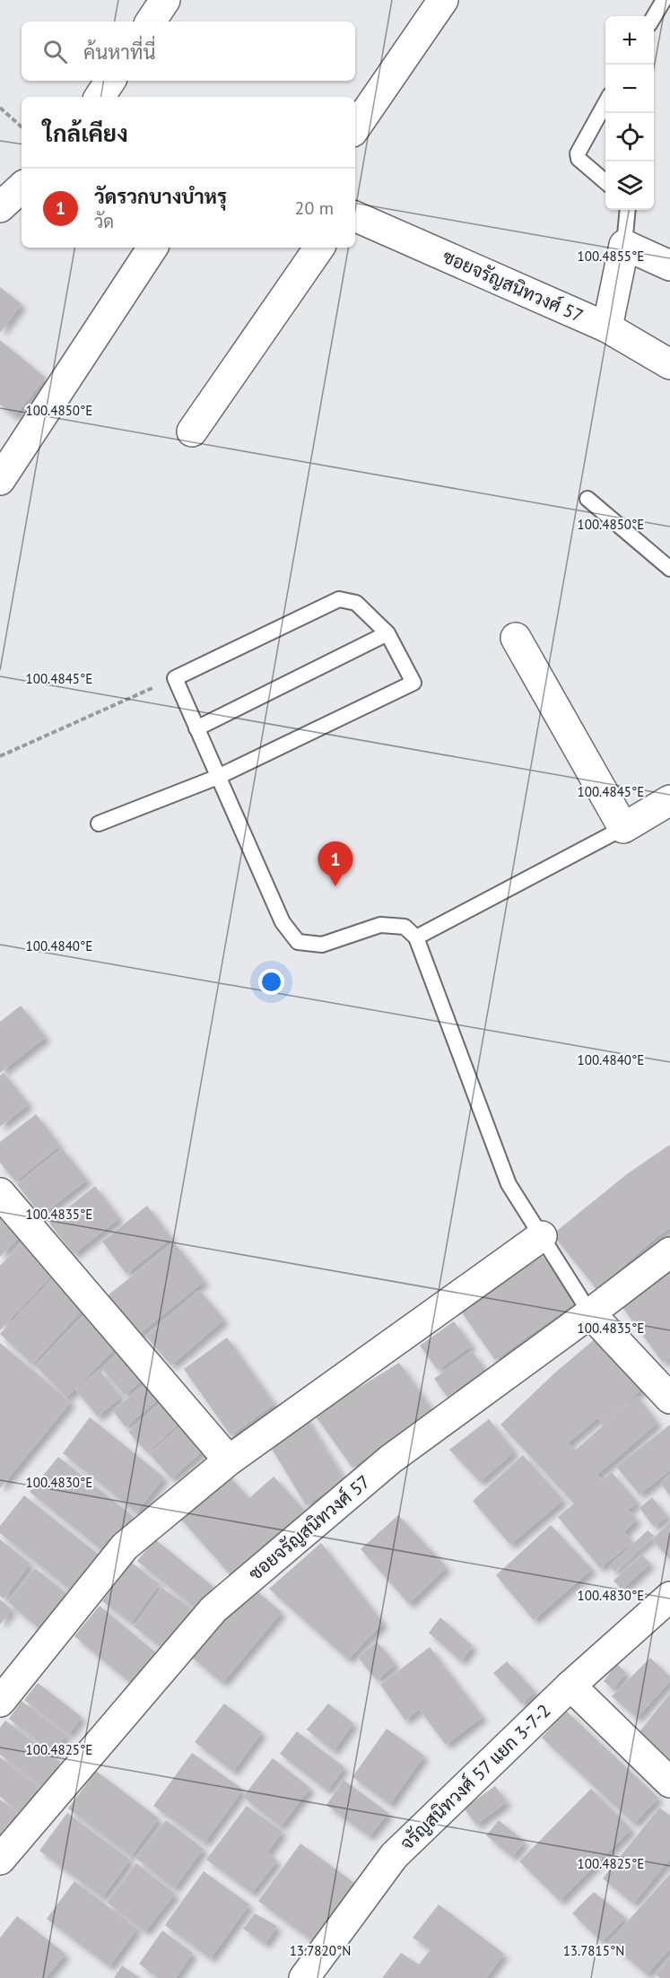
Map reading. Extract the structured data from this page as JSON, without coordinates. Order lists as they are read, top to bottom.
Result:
{
  "streets": {
    "street": ["ซอยจรัญสนิทวงศ์ 57", "จรัญสนิทวงศ์ 57 แยก 3-7-2"]
  },
  "page": {
    "map_buttons": ["+", "−"],
    "search": "ค้นหาที่นี่",
    "heading": "ใกล้เคียง",
    "list": [
      {
        "mark": "1",
        "name": "วัดรวกบางบำหรุ",
        "note": "วัด",
        "value": "20 m"
      }
    ],
    "pins": "1"
  },
  "coordinates": [
    "100.4855°E",
    "100.4850°E",
    "100.4845°E",
    "100.4840°E",
    "100.4835°E",
    "100.4830°E",
    "100.4825°E",
    "13.7820°N",
    "13.7815°N"
  ]
}
